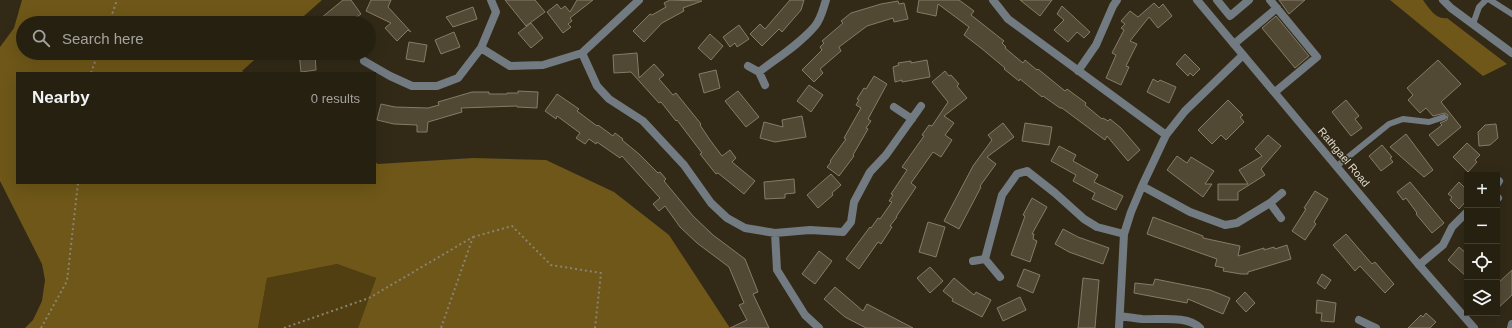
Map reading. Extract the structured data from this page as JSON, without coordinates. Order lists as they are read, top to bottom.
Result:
{
  "streets": {
    "street": ["Rathgael Road"]
  },
  "page": {
    "search": "Search here",
    "heading": ["Nearby", "0 results"],
    "map_buttons": ["+", "−"]
  }
}
